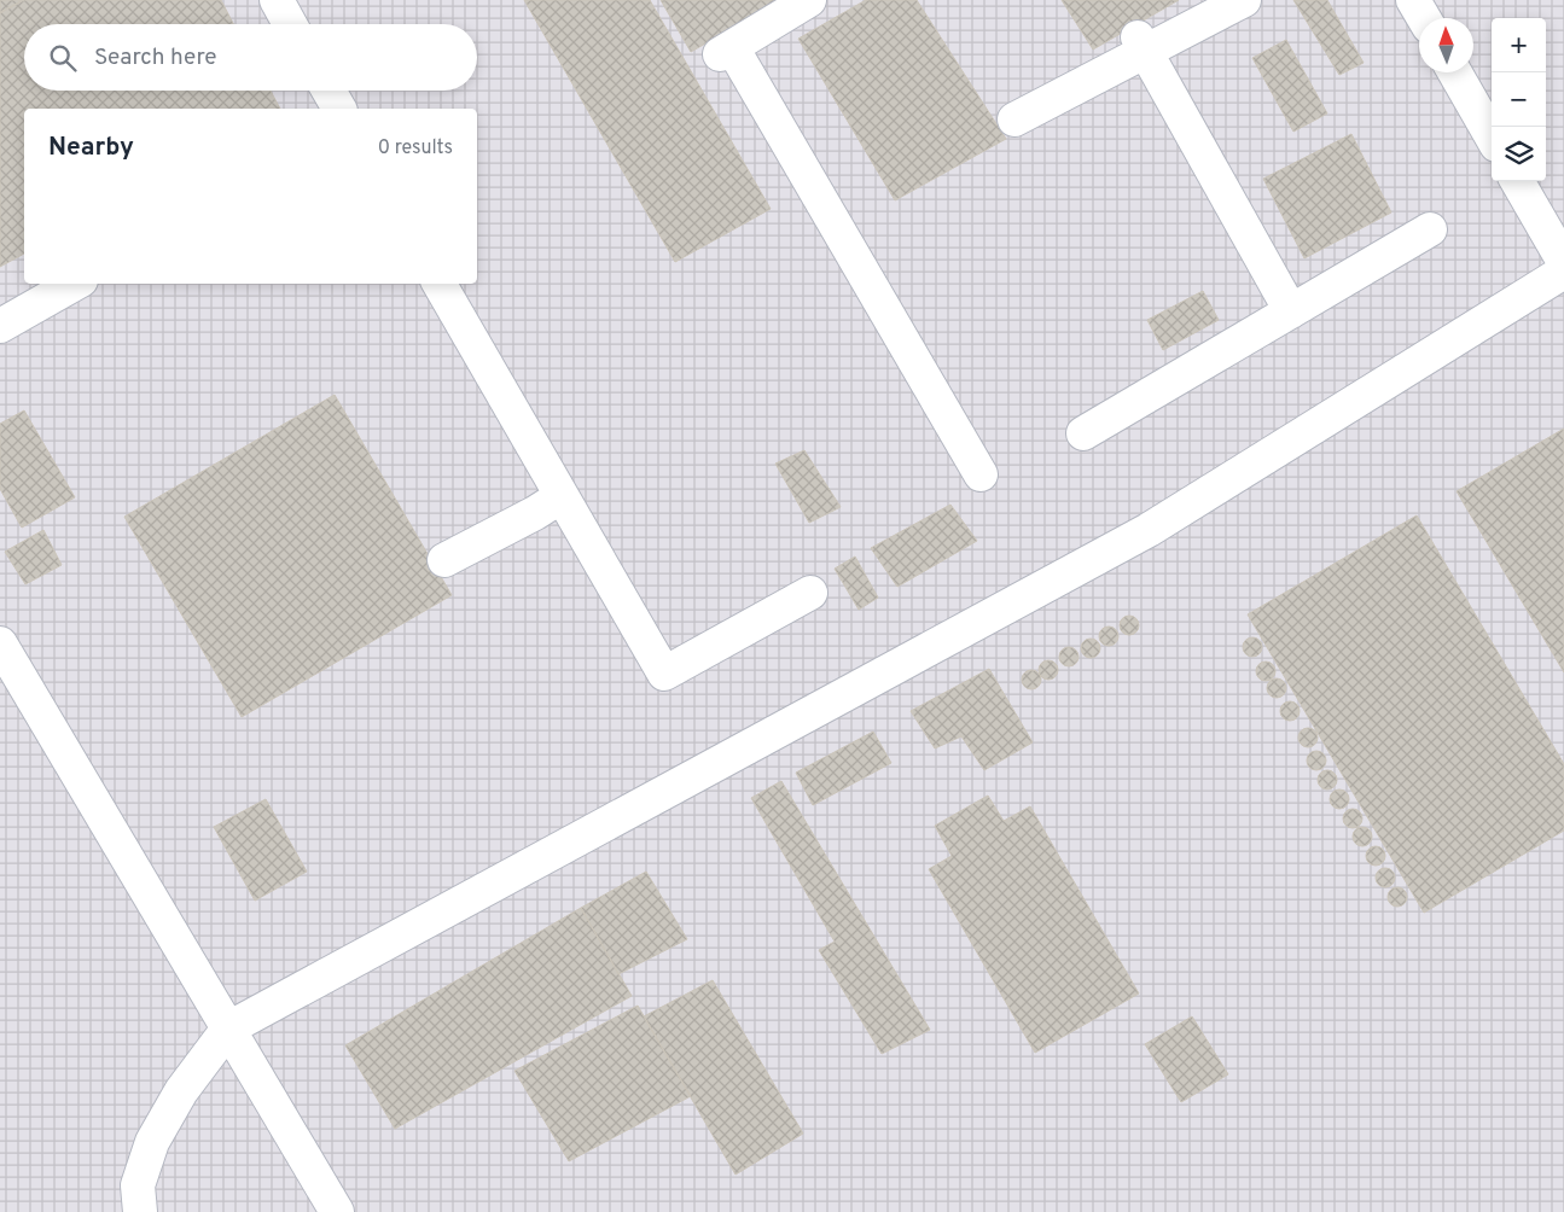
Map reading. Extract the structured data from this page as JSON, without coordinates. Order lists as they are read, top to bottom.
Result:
{
  "north": "top",
  "page": {
    "map_buttons": ["+", "−"],
    "search": "Search here",
    "heading": ["Nearby", "0 results"]
  }
}
